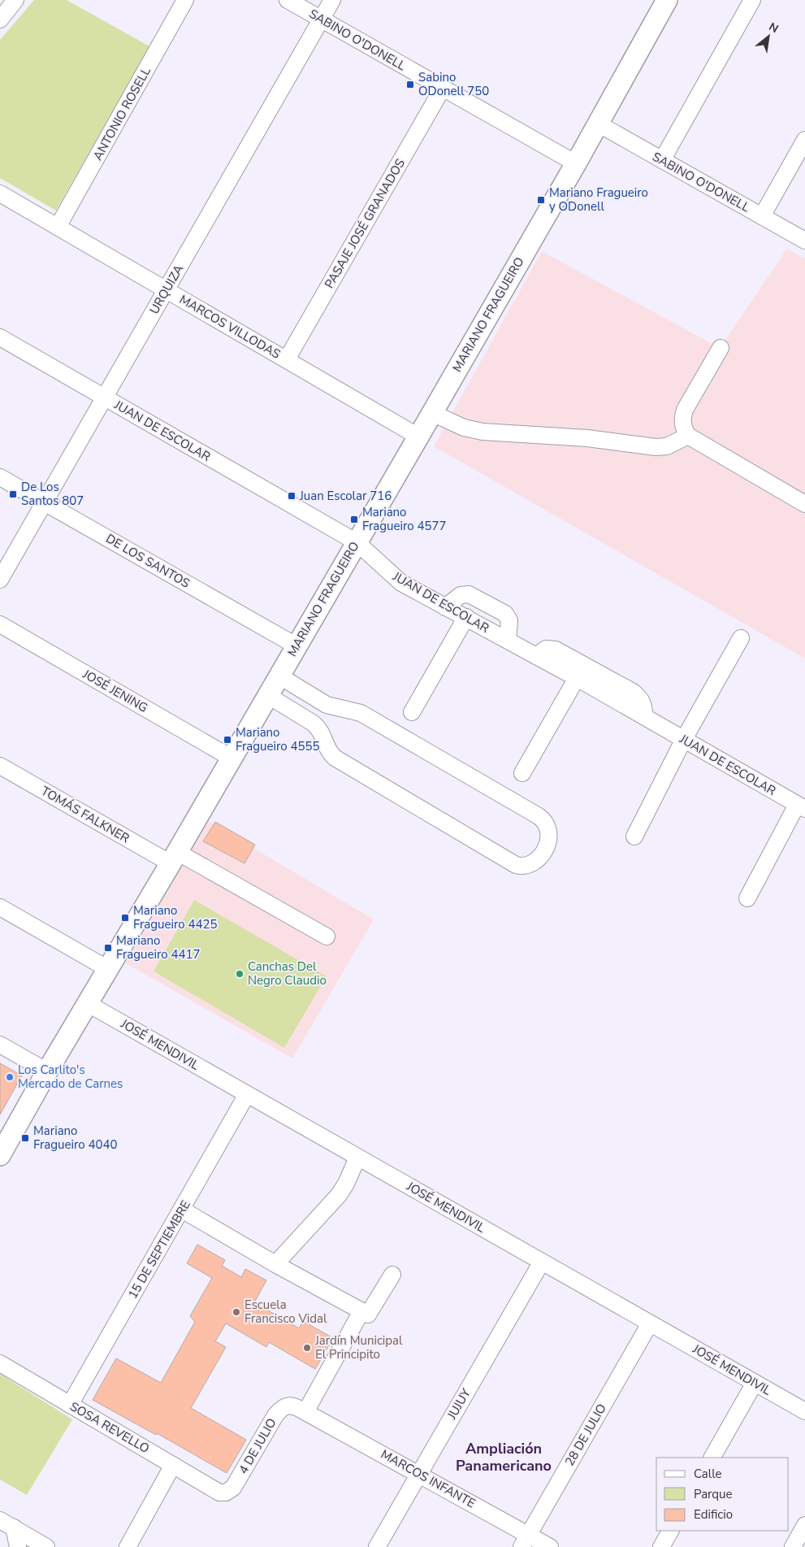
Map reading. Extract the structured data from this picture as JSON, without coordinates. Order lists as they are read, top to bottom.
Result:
{
  "streets": {
    "main road": ["MARIANO FRAGUEIRO"],
    "street": [
      "SABINO O'DONELL",
      "ANTONIO ROSELL",
      "PASAJE JOSÉ GRANADOS",
      "URQUIZA",
      "MARCOS VILLODAS",
      "JUAN DE ESCOLAR",
      "DE LOS SANTOS",
      "JOSÉ JENING",
      "TOMÁS FALKNER",
      "JOSÉ MENDIVIL",
      "15 DE SEPTIEMBRE",
      "JUJUY",
      "SOSA REVELLO",
      "28 DE JULIO",
      "4 DE JULIO",
      "MARCOS INFANTE"
    ]
  },
  "crossings": [
    ["SABINO O'DONELL", "PASAJE JOSÉ GRANADOS"],
    ["SABINO O'DONELL", "URQUIZA"],
    ["SABINO O'DONELL", "MARIANO FRAGUEIRO"],
    ["ANTONIO ROSELL", "MARCOS VILLODAS"],
    ["PASAJE JOSÉ GRANADOS", "MARCOS VILLODAS"],
    ["URQUIZA", "MARCOS VILLODAS"],
    ["URQUIZA", "JUAN DE ESCOLAR"],
    ["URQUIZA", "DE LOS SANTOS"],
    ["MARIANO FRAGUEIRO", "MARCOS VILLODAS"],
    ["MARIANO FRAGUEIRO", "JUAN DE ESCOLAR"],
    ["MARIANO FRAGUEIRO", "DE LOS SANTOS"],
    ["MARIANO FRAGUEIRO", "JOSÉ JENING"],
    ["MARIANO FRAGUEIRO", "TOMÁS FALKNER"],
    ["MARIANO FRAGUEIRO", "JOSÉ MENDIVIL"],
    ["JOSÉ MENDIVIL", "15 DE SEPTIEMBRE"],
    ["JOSÉ MENDIVIL", "JUJUY"],
    ["JOSÉ MENDIVIL", "28 DE JULIO"],
    ["15 DE SEPTIEMBRE", "SOSA REVELLO"],
    ["JUJUY", "MARCOS INFANTE"],
    ["SOSA REVELLO", "4 DE JULIO"],
    ["28 DE JULIO", "MARCOS INFANTE"],
    ["4 DE JULIO", "MARCOS INFANTE"]
  ],
  "districts": ["Ampliación Panamericano"],
  "places": {
    "transit": [
      "Sabino ODonell 750",
      "Mariano Fragueiro y ODonell",
      "De Los Santos 807",
      "Juan Escolar 716",
      "Mariano Fragueiro 4577",
      "Mariano Fragueiro 4555",
      "Mariano Fragueiro 4425",
      "Mariano Fragueiro 4417",
      "Mariano Fragueiro 4040"
    ],
    "other": [
      "Canchas Del Negro Claudio",
      "Los Carlito's Mercado de Carnes",
      "Escuela Francisco Vidal",
      "Jardín Municipal El Principito"
    ]
  },
  "legend": ["Calle", "Parque", "Edificio"],
  "north": "top right"
}
